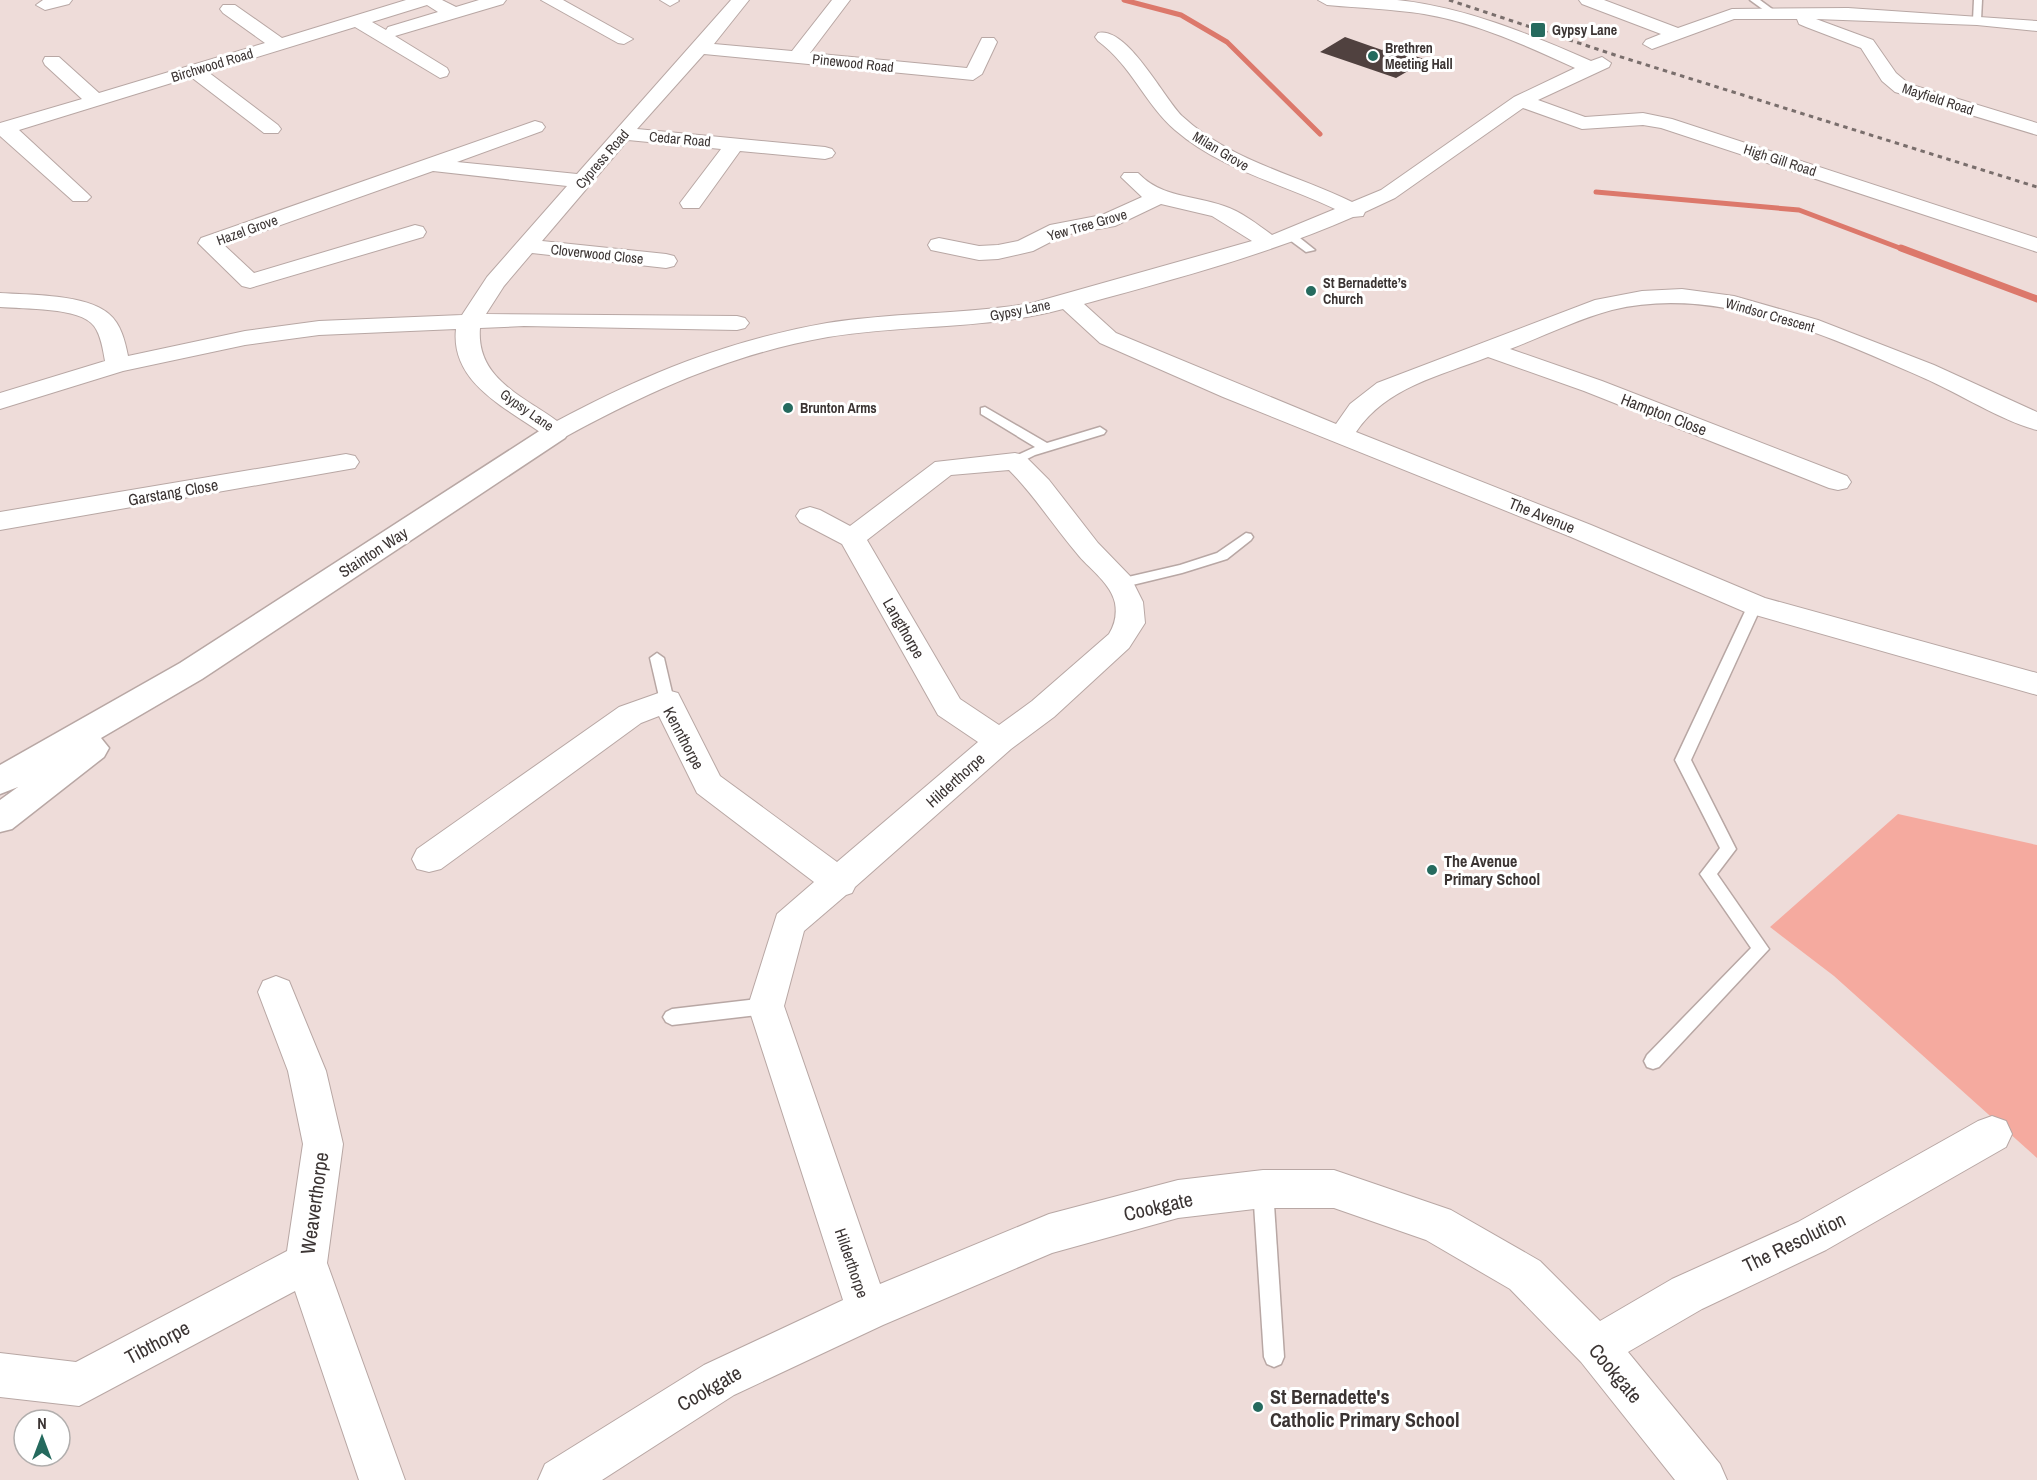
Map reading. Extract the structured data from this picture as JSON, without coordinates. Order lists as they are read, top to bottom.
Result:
{
  "streets": {
    "street": [
      "Pinewood Road",
      "Birchwood Road",
      "Mayfield Road",
      "Cedar Road",
      "Milan Grove",
      "Cypress Road",
      "High Gill Road",
      "Yew Tree Grove",
      "Hazel Grove",
      "Cloverwood Close",
      "Gypsy Lane",
      "Windsor Crescent",
      "Hampton Close",
      "Garstang Close",
      "The Avenue",
      "Stainton Way",
      "Langthorpe",
      "Kennthorpe",
      "Hilderthorpe",
      "Weaverthorpe",
      "Cookgate",
      "The Resolution",
      "Tibthorpe"
    ]
  },
  "crossings": [
    ["Pinewood Road", "Cypress Road"],
    ["Cedar Road", "Cypress Road"],
    ["Milan Grove", "Gypsy Lane"],
    ["Cypress Road", "Hazel Grove"],
    ["Cypress Road", "Cloverwood Close"],
    ["Cypress Road", "Gypsy Lane"],
    ["High Gill Road", "Gypsy Lane"],
    ["Yew Tree Grove", "Gypsy Lane"],
    ["Gypsy Lane", "The Avenue"],
    ["Gypsy Lane", "Stainton Way"],
    ["Windsor Crescent", "Hampton Close"],
    ["Windsor Crescent", "The Avenue"],
    ["Langthorpe", "Hilderthorpe"],
    ["Kennthorpe", "Hilderthorpe"],
    ["Hilderthorpe", "Cookgate"],
    ["Weaverthorpe", "Tibthorpe"],
    ["Cookgate", "The Resolution"]
  ],
  "places": {
    "transit": ["Gypsy Lane"],
    "other": [
      "Brethren Meeting Hall",
      "St Bernadette’s Church",
      "Brunton Arms",
      "The Avenue Primary School",
      "St Bernadette's Catholic Primary School"
    ]
  },
  "north": "top"
}
